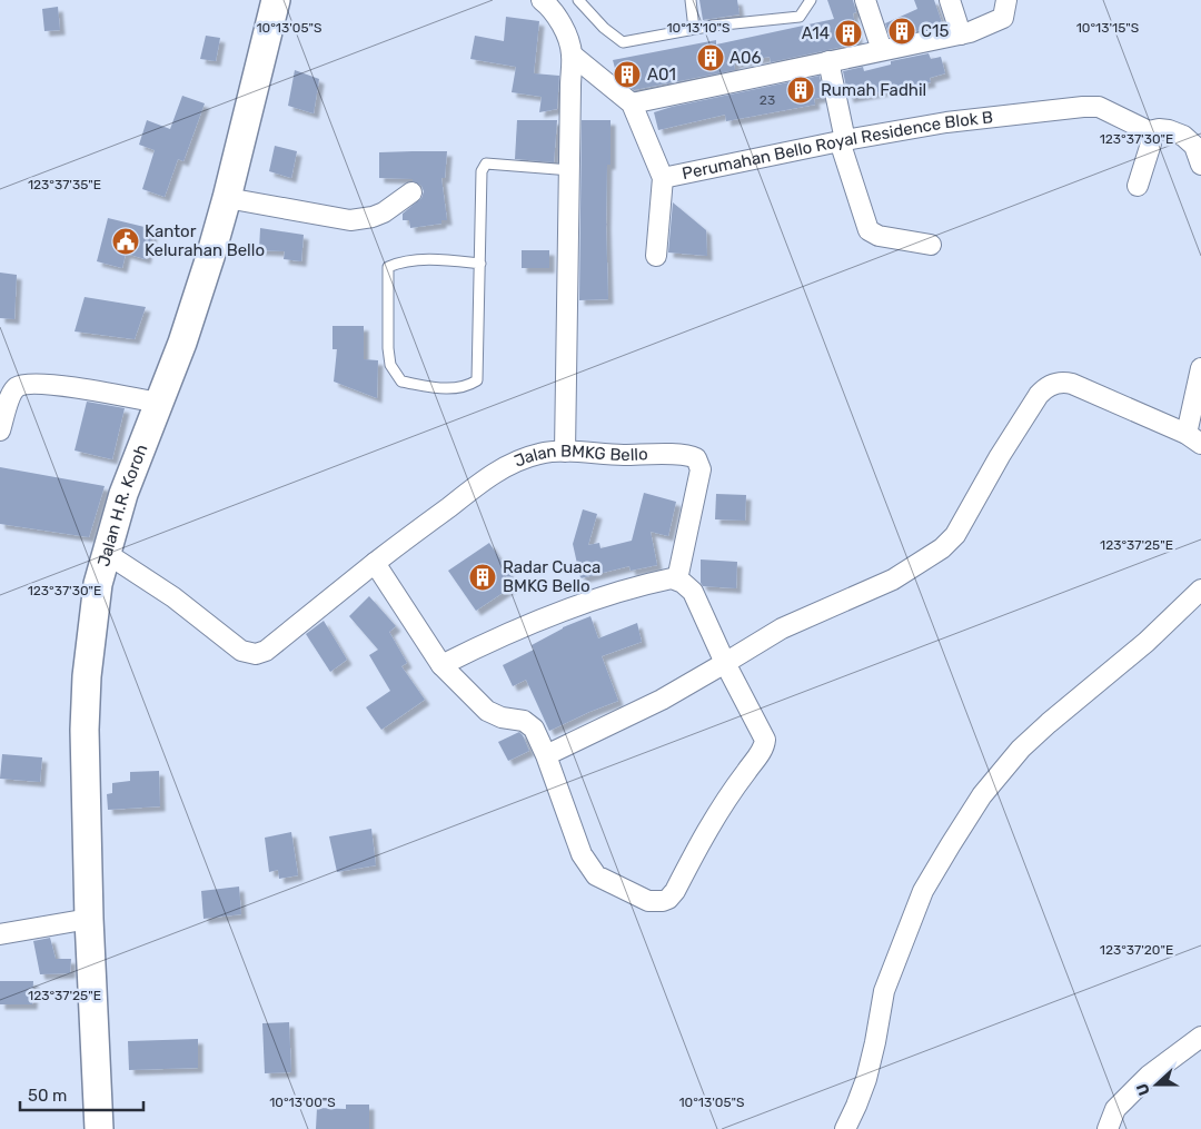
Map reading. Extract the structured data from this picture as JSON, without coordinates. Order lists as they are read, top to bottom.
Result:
{
  "streets": {
    "main road": ["Jalan H.R. Koroh"],
    "street": ["Perumahan Bello Royal Residence Blok B", "Jalan BMKG Bello"]
  },
  "crossings": [
    ["Jalan BMKG Bello", "Jalan H.R. Koroh"]
  ],
  "places": {
    "building": [
      "C15",
      "A14",
      "A06",
      "A01",
      "Rumah Fadhil",
      "Radar Cuaca BMKG Bello"
    ],
    "public building": ["Kantor Kelurahan Bello"]
  },
  "house_numbers": ["23"],
  "scale_bar": "50 m",
  "north": "left",
  "coordinates": [
    "10°13'05\"S",
    "10°13'10\"S",
    "10°13'15\"S",
    "123°37'30\"E",
    "123°37'35\"E",
    "123°37'25\"E",
    "123°37'20\"E",
    "10°13'00\"S"
  ]
}
